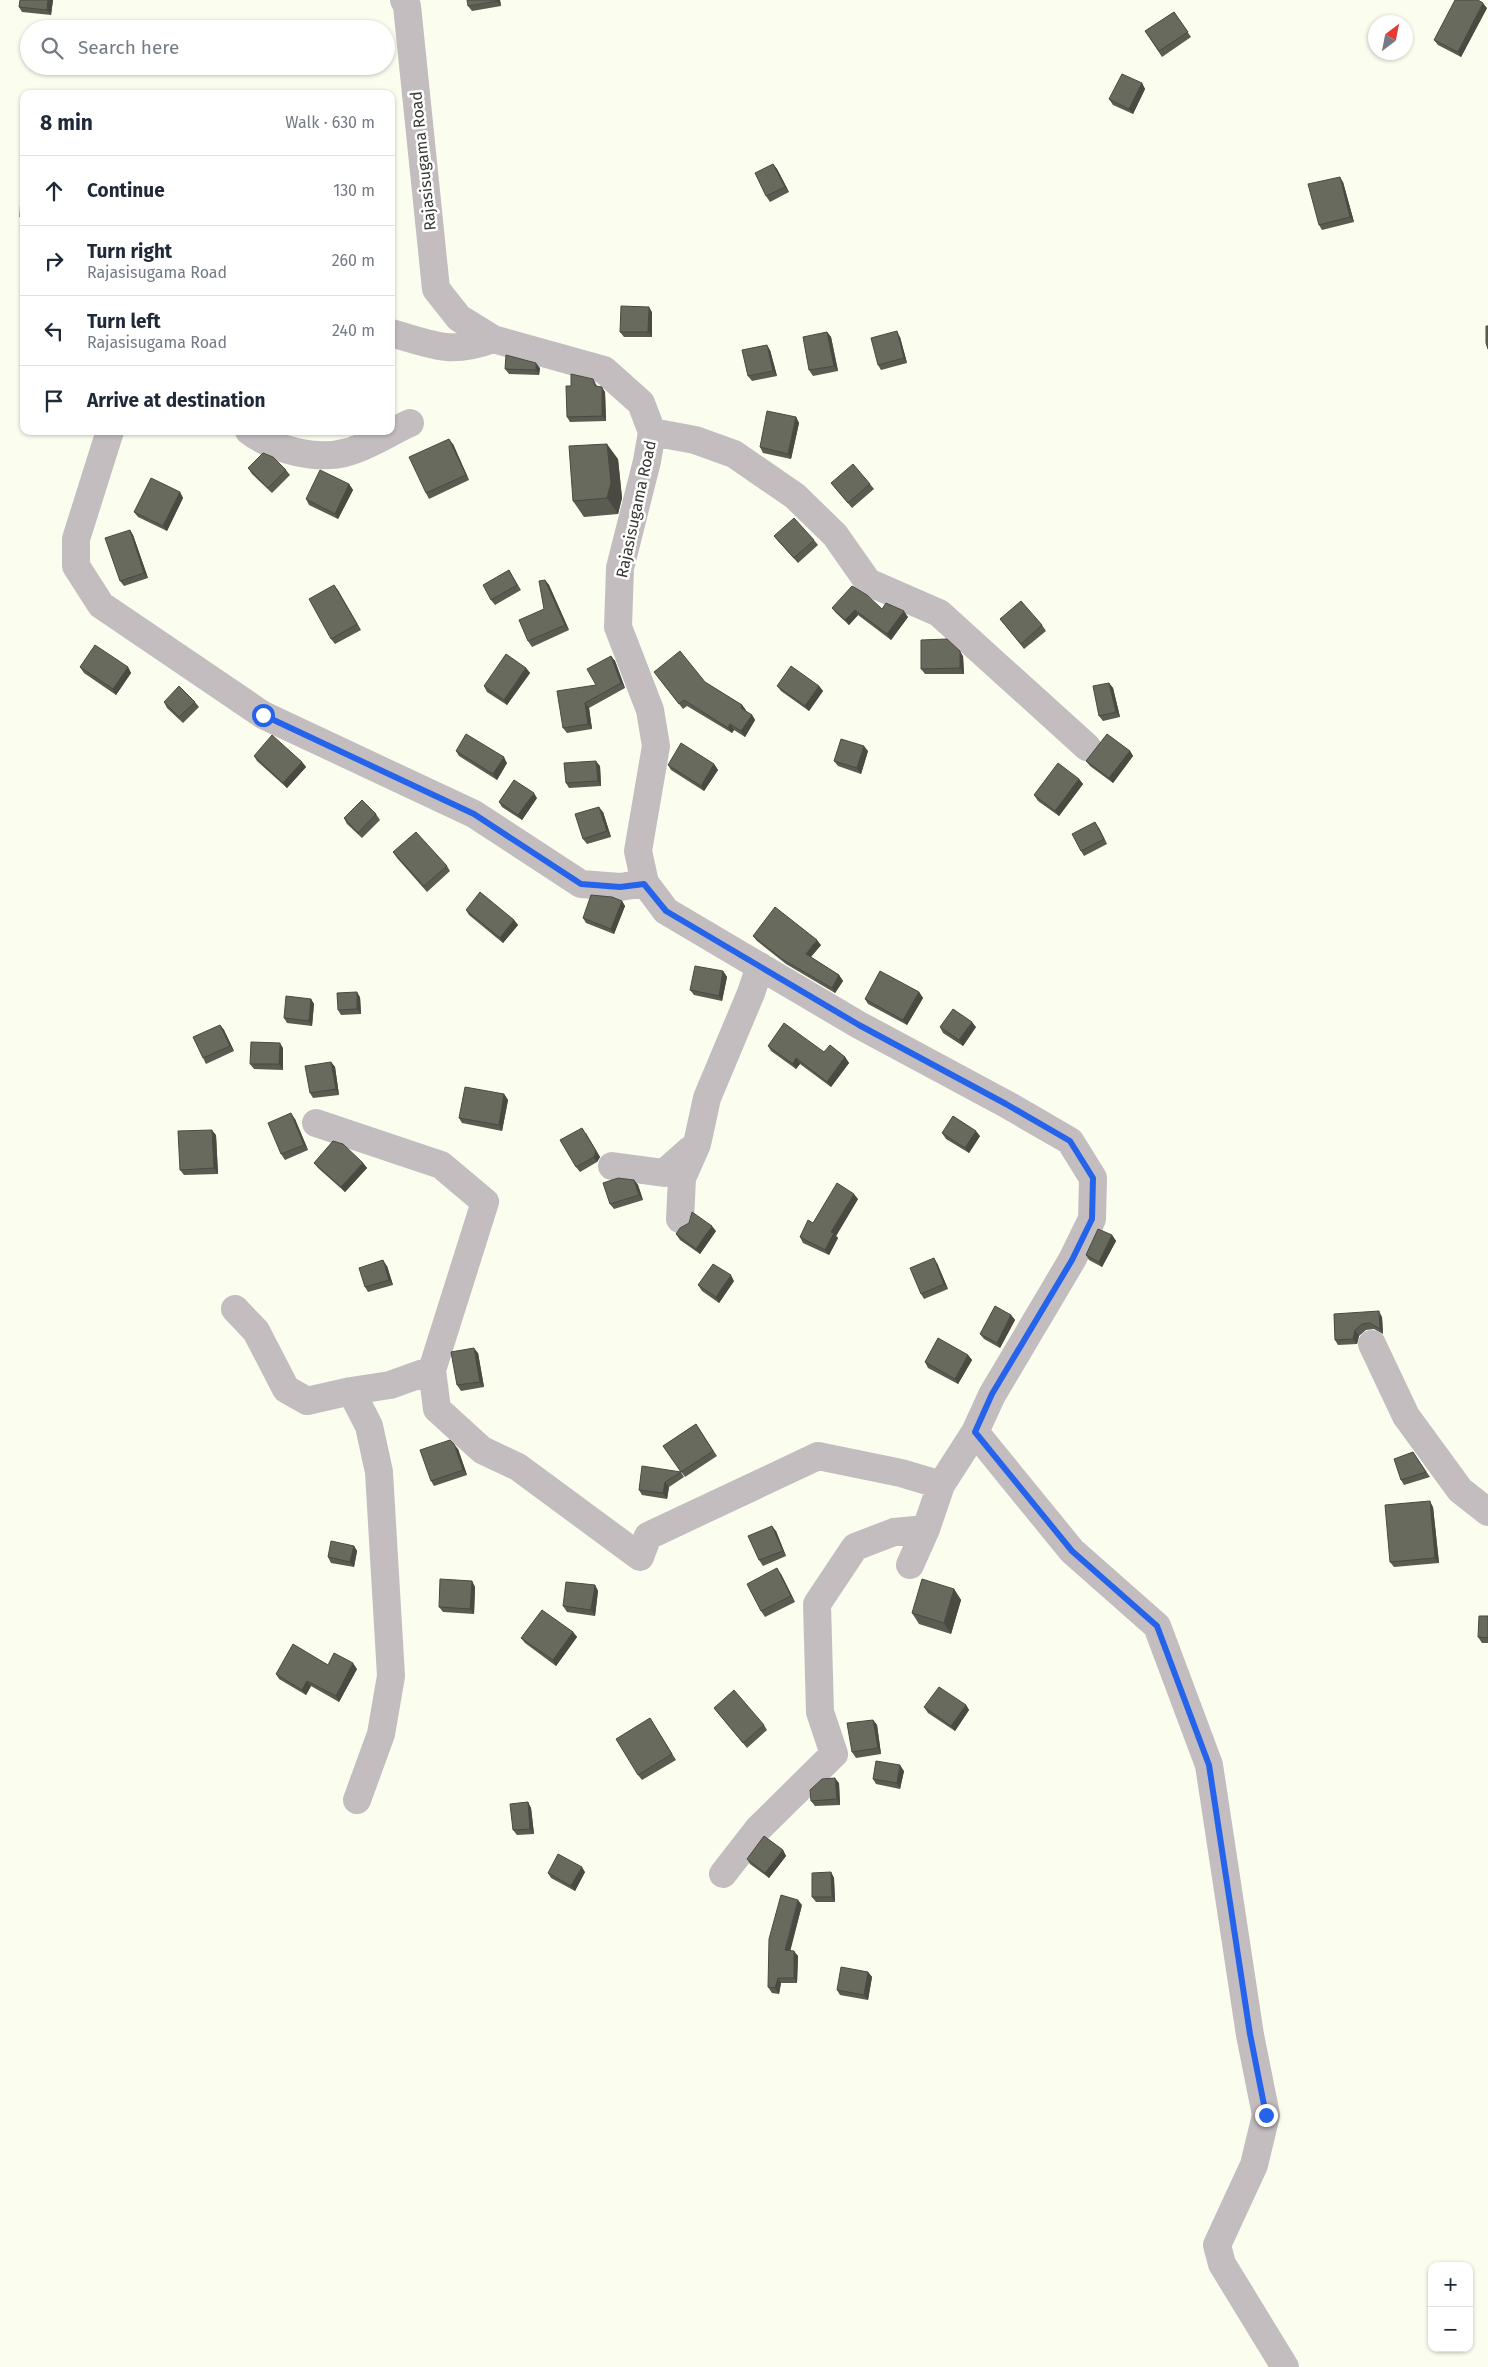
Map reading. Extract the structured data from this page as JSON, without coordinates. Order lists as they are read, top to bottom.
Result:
{
  "streets": {
    "street": ["Rajasisugama Road"]
  },
  "north": "top right",
  "page": {
    "search": "Search here",
    "heading": ["8 min", "Walk · 630 m"],
    "list": [
      ["Continue", "130 m"],
      ["Turn right", "Rajasisugama Road", "260 m"],
      ["Turn left", "Rajasisugama Road", "240 m"],
      "Arrive at destination"
    ],
    "map_buttons": ["+", "−"]
  }
}
